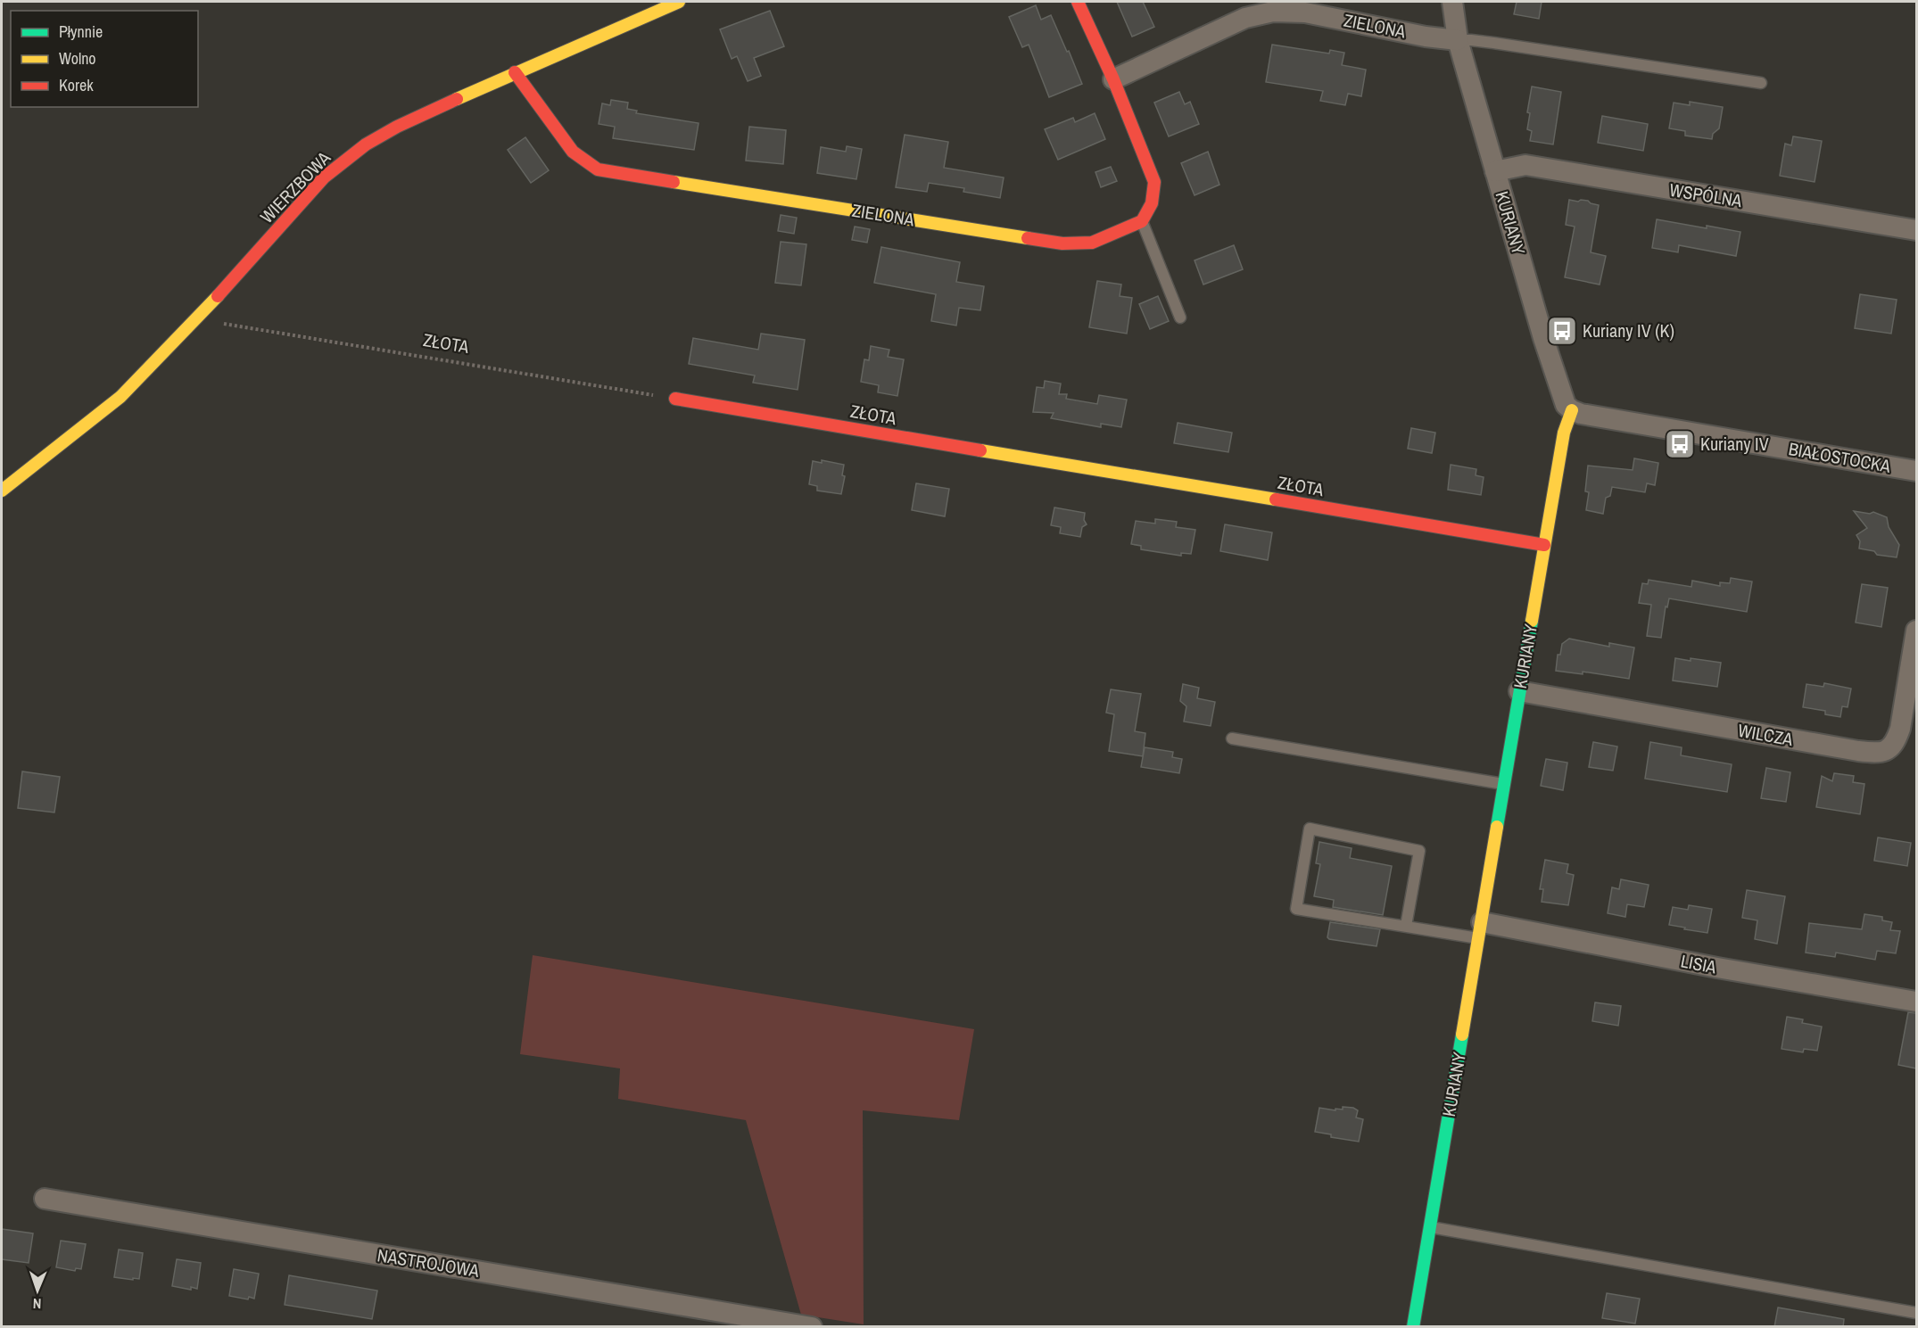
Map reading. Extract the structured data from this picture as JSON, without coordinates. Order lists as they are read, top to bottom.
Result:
{
  "streets": {
    "street": [
      "ZIELONA",
      "WIERZBOWA",
      "WSPÓLNA",
      "KURIANY",
      "ZŁOTA",
      "BIAŁOSTOCKA",
      "WILCZA",
      "LISIA",
      "NASTROJOWA"
    ]
  },
  "crossings": [
    ["ZIELONA", "WIERZBOWA"],
    ["ZIELONA", "KURIANY"],
    ["WIERZBOWA", "ZŁOTA"],
    ["WSPÓLNA", "KURIANY"],
    ["KURIANY", "ZŁOTA"],
    ["KURIANY", "BIAŁOSTOCKA"],
    ["KURIANY", "WILCZA"],
    ["KURIANY", "LISIA"]
  ],
  "places": {
    "bus stop": ["Kuriany IV (K)", "Kuriany IV"]
  },
  "legend": ["Płynnie", "Wolno", "Korek"],
  "north": "bottom"
}
